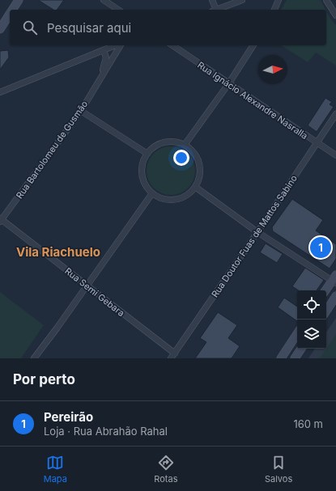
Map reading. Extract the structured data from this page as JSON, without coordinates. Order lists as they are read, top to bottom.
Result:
{
  "streets": {
    "street": [
      "Rua Ignácio Alexandre Nasralla",
      "Rua Bartolomeu de Gusmão",
      "Rua Doutor Fuas de Mattos Sabino",
      "Rua Semi Gebara"
    ]
  },
  "crossings": [
    ["Rua Ignácio Alexandre Nasralla", "Rua Doutor Fuas de Mattos Sabino"],
    ["Rua Bartolomeu de Gusmão", "Rua Semi Gebara"],
    ["Rua Doutor Fuas de Mattos Sabino", "Rua Semi Gebara"]
  ],
  "districts": ["Vila Riachuelo"],
  "north": "right",
  "page": {
    "search": "Pesquisar aqui",
    "pins": "1",
    "heading": "Por perto",
    "list": [
      {
        "mark": "1",
        "name": "Pereirão",
        "note": "Loja · Rua Abrahão Rahal",
        "value": "160 m"
      }
    ],
    "nav": ["Mapa", "Rotas", "Salvos"]
  }
}
